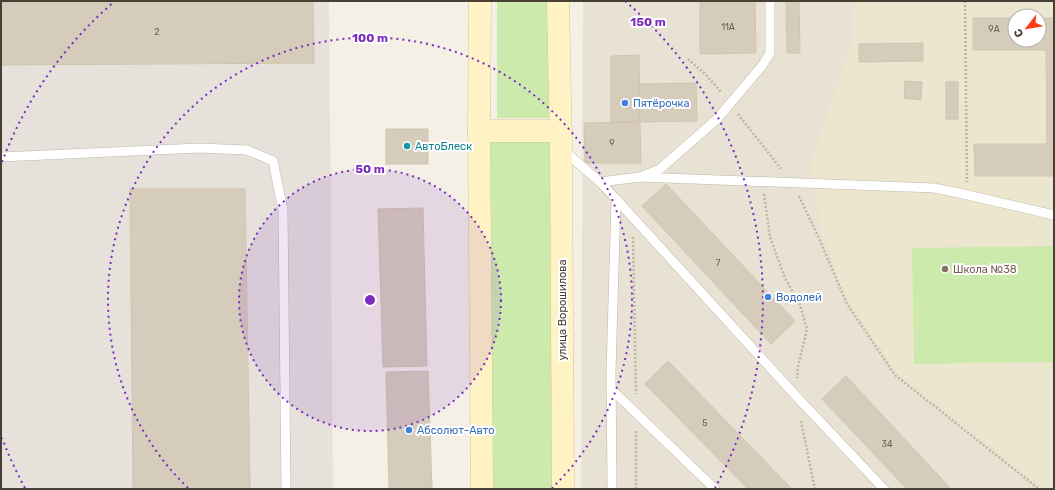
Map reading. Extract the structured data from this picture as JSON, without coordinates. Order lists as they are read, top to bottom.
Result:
{
  "streets": {
    "main road": ["улица Ворошилова"]
  },
  "places": [
    "Пятёрочка",
    "АвтоБлеск",
    "Школа №38",
    "Водолей",
    "Абсолют-Авто"
  ],
  "house_numbers": [
    "11А",
    "9А",
    "2",
    "9",
    "7",
    "5",
    "34"
  ],
  "north": "bottom left",
  "rings": ["150 m", "100 m", "50 m"]
}
